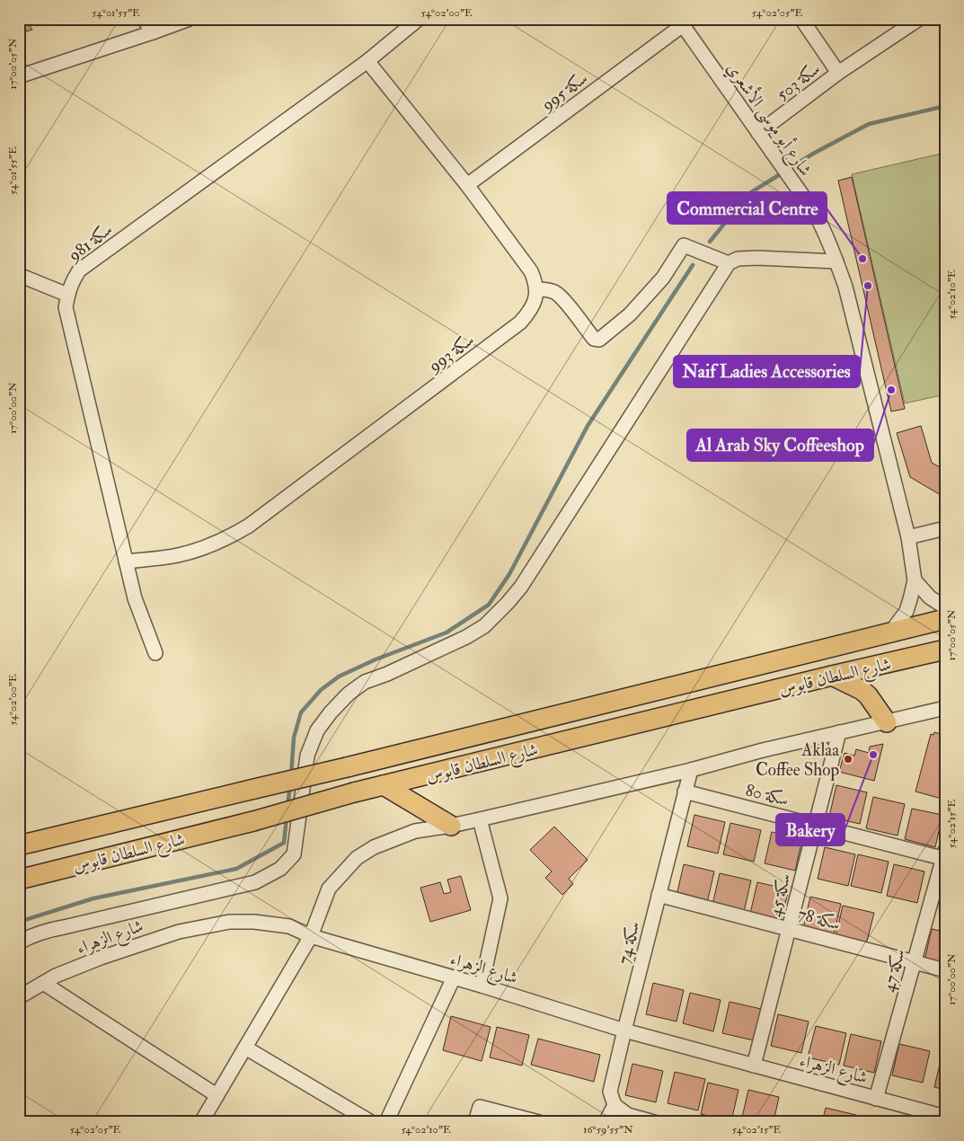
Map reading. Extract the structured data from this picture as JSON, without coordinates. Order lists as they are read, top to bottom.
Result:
{
  "streets": {
    "highway": ["شارع السلطان قابوس"],
    "street": [
      "سكة 503",
      "سكة 995",
      "شارع أبو موسى الأشعري",
      "سكة 981",
      "سكة 993",
      "سكة 80",
      "سكة 45",
      "سكة 78",
      "شارع الزهراء",
      "سكة 74",
      "سكة 47"
    ]
  },
  "crossings": [
    ["سكة 503", "شارع أبو موسى الأشعري"],
    ["سكة 995", "شارع أبو موسى الأشعري"],
    ["شارع أبو موسى الأشعري", "شارع السلطان قابوس"],
    ["سكة 981", "سكة 993"],
    ["سكة 80", "سكة 45"],
    ["سكة 80", "سكة 74"],
    ["سكة 80", "سكة 47"],
    ["سكة 45", "سكة 78"],
    ["سكة 45", "شارع الزهراء"],
    ["سكة 78", "سكة 74"],
    ["سكة 78", "سكة 47"],
    ["شارع الزهراء", "سكة 74"],
    ["شارع الزهراء", "سكة 47"]
  ],
  "places": [
    "Commercial Centre",
    "Naif Ladies Accessories",
    "Al Arab Sky Coffeeshop",
    "Bakery",
    "Aklaa Coffee Shop"
  ],
  "coordinates": [
    "54°01'55\"E",
    "54°02'00\"E",
    "54°02'05\"E",
    "17°00'05\"N",
    "54°02'10\"E",
    "17°00'00\"N",
    "54°02'15\"E",
    "16°59'55\"N"
  ]
}
